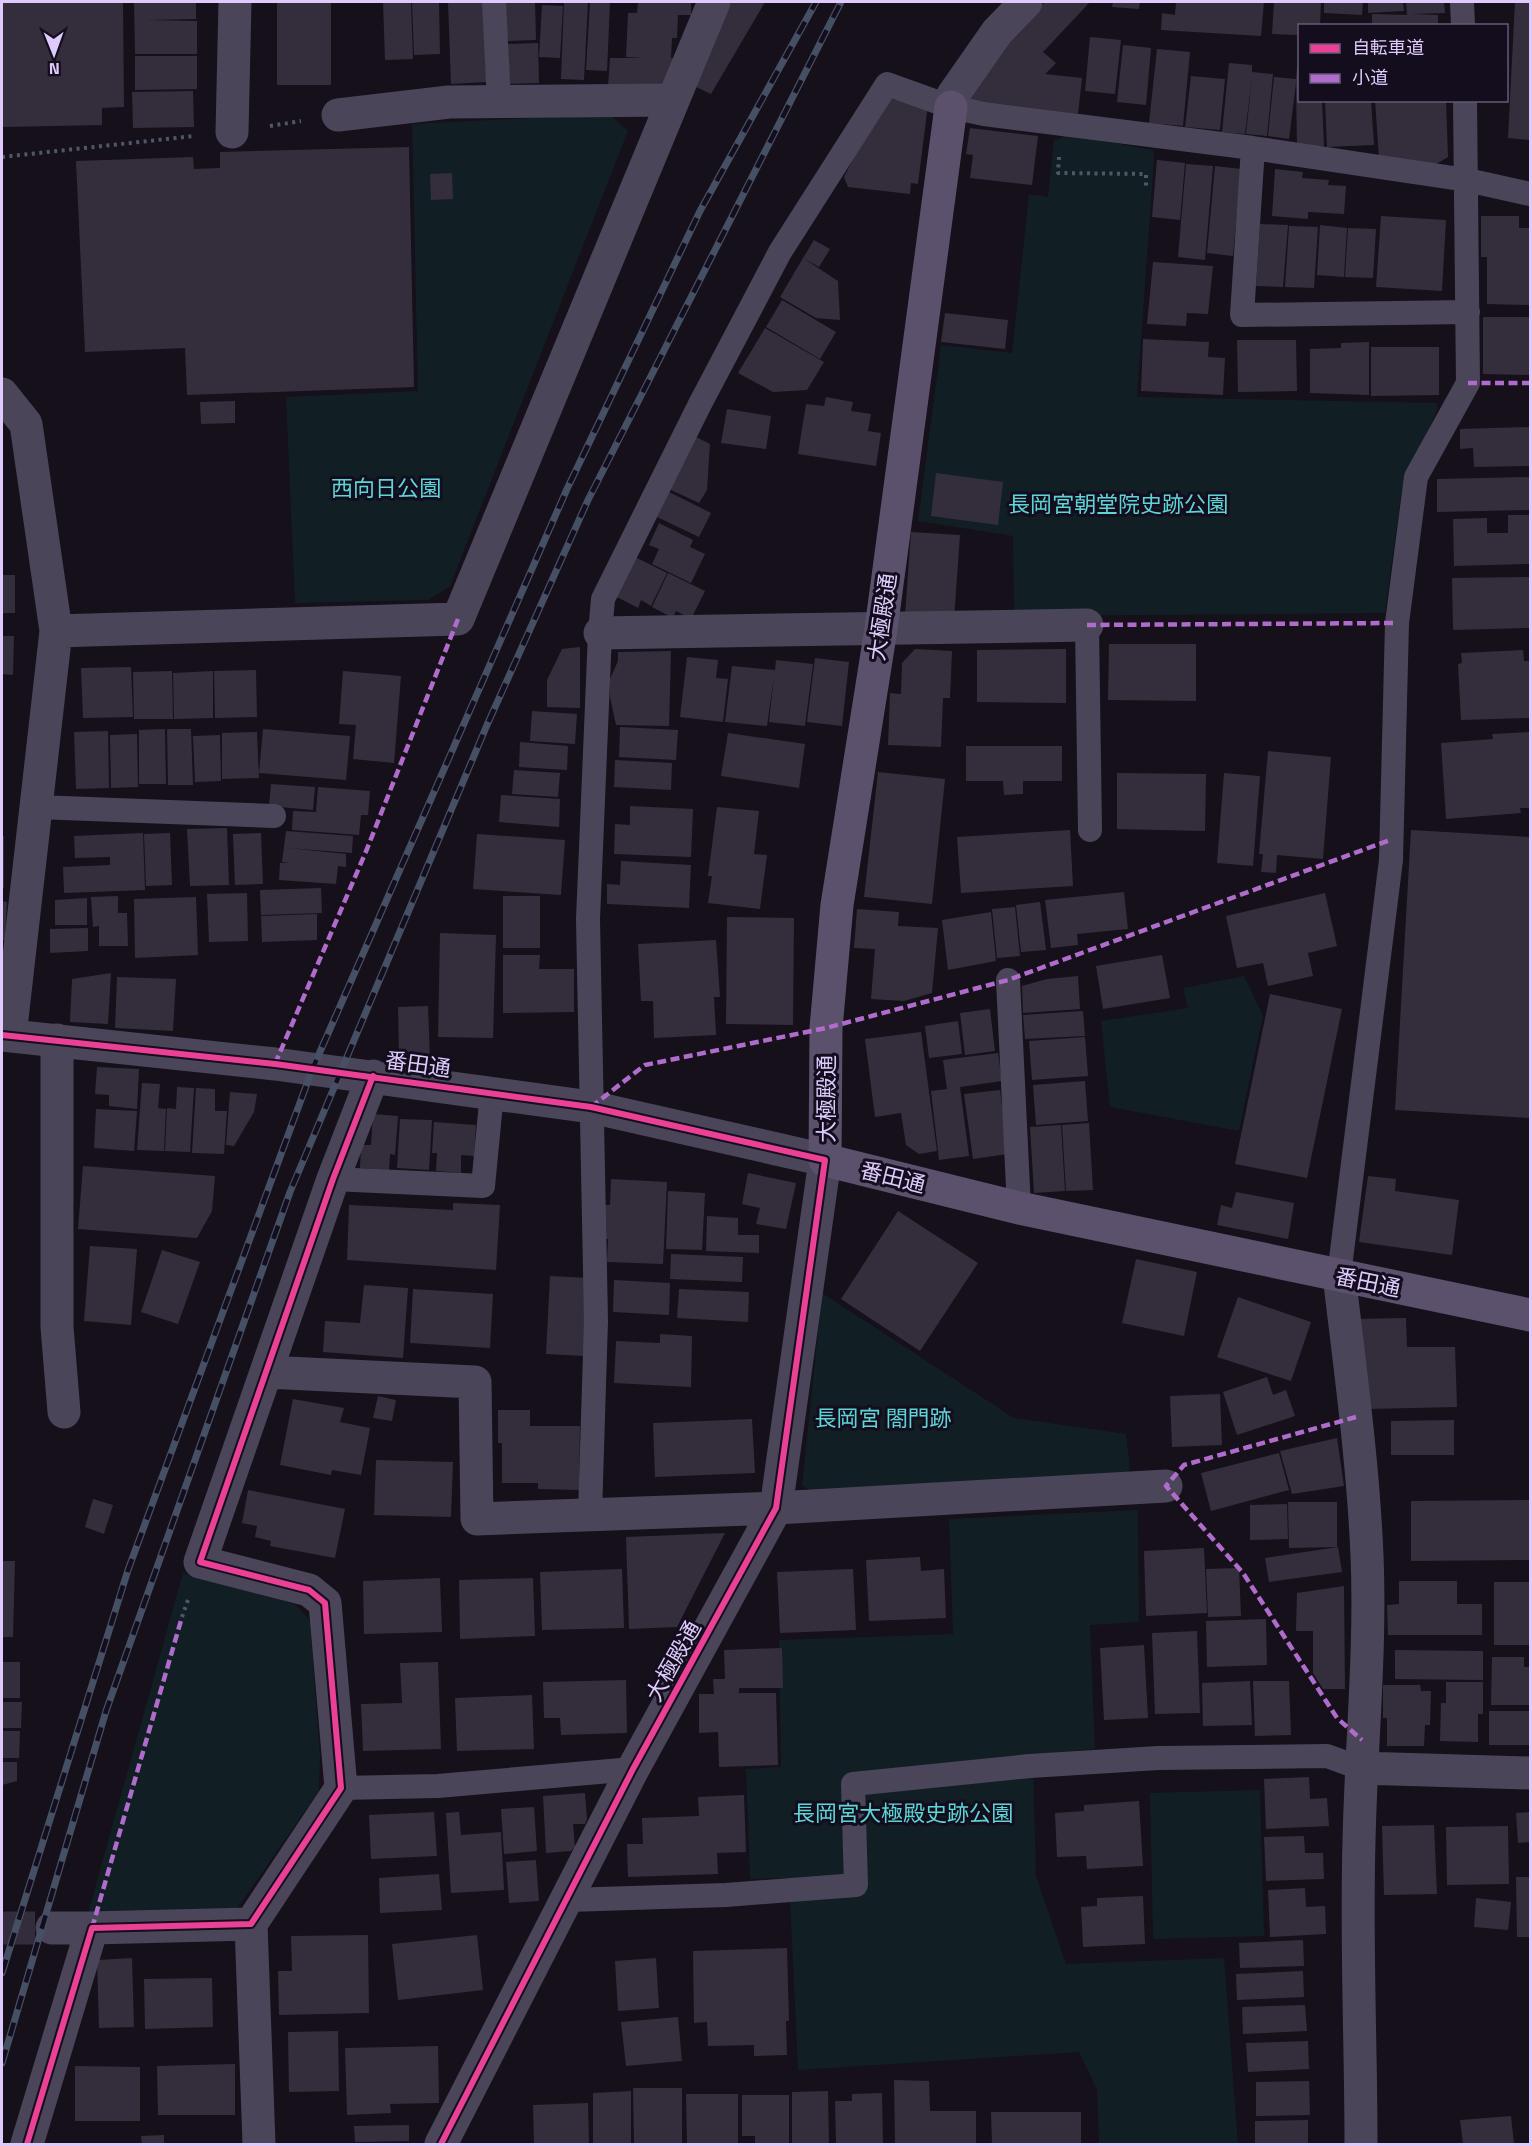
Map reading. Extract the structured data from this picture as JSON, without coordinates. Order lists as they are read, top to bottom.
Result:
{
  "streets": {
    "main road": ["大極殿通", "番田通"]
  },
  "crossings": [
    ["大極殿通", "番田通"]
  ],
  "parks": [
    "西向日公園",
    "長岡宮朝堂院史跡公園",
    "長岡宮 閤門跡",
    "長岡宮大極殿史跡公園"
  ],
  "legend": ["自転車道", "小道"],
  "north": "bottom"
}
